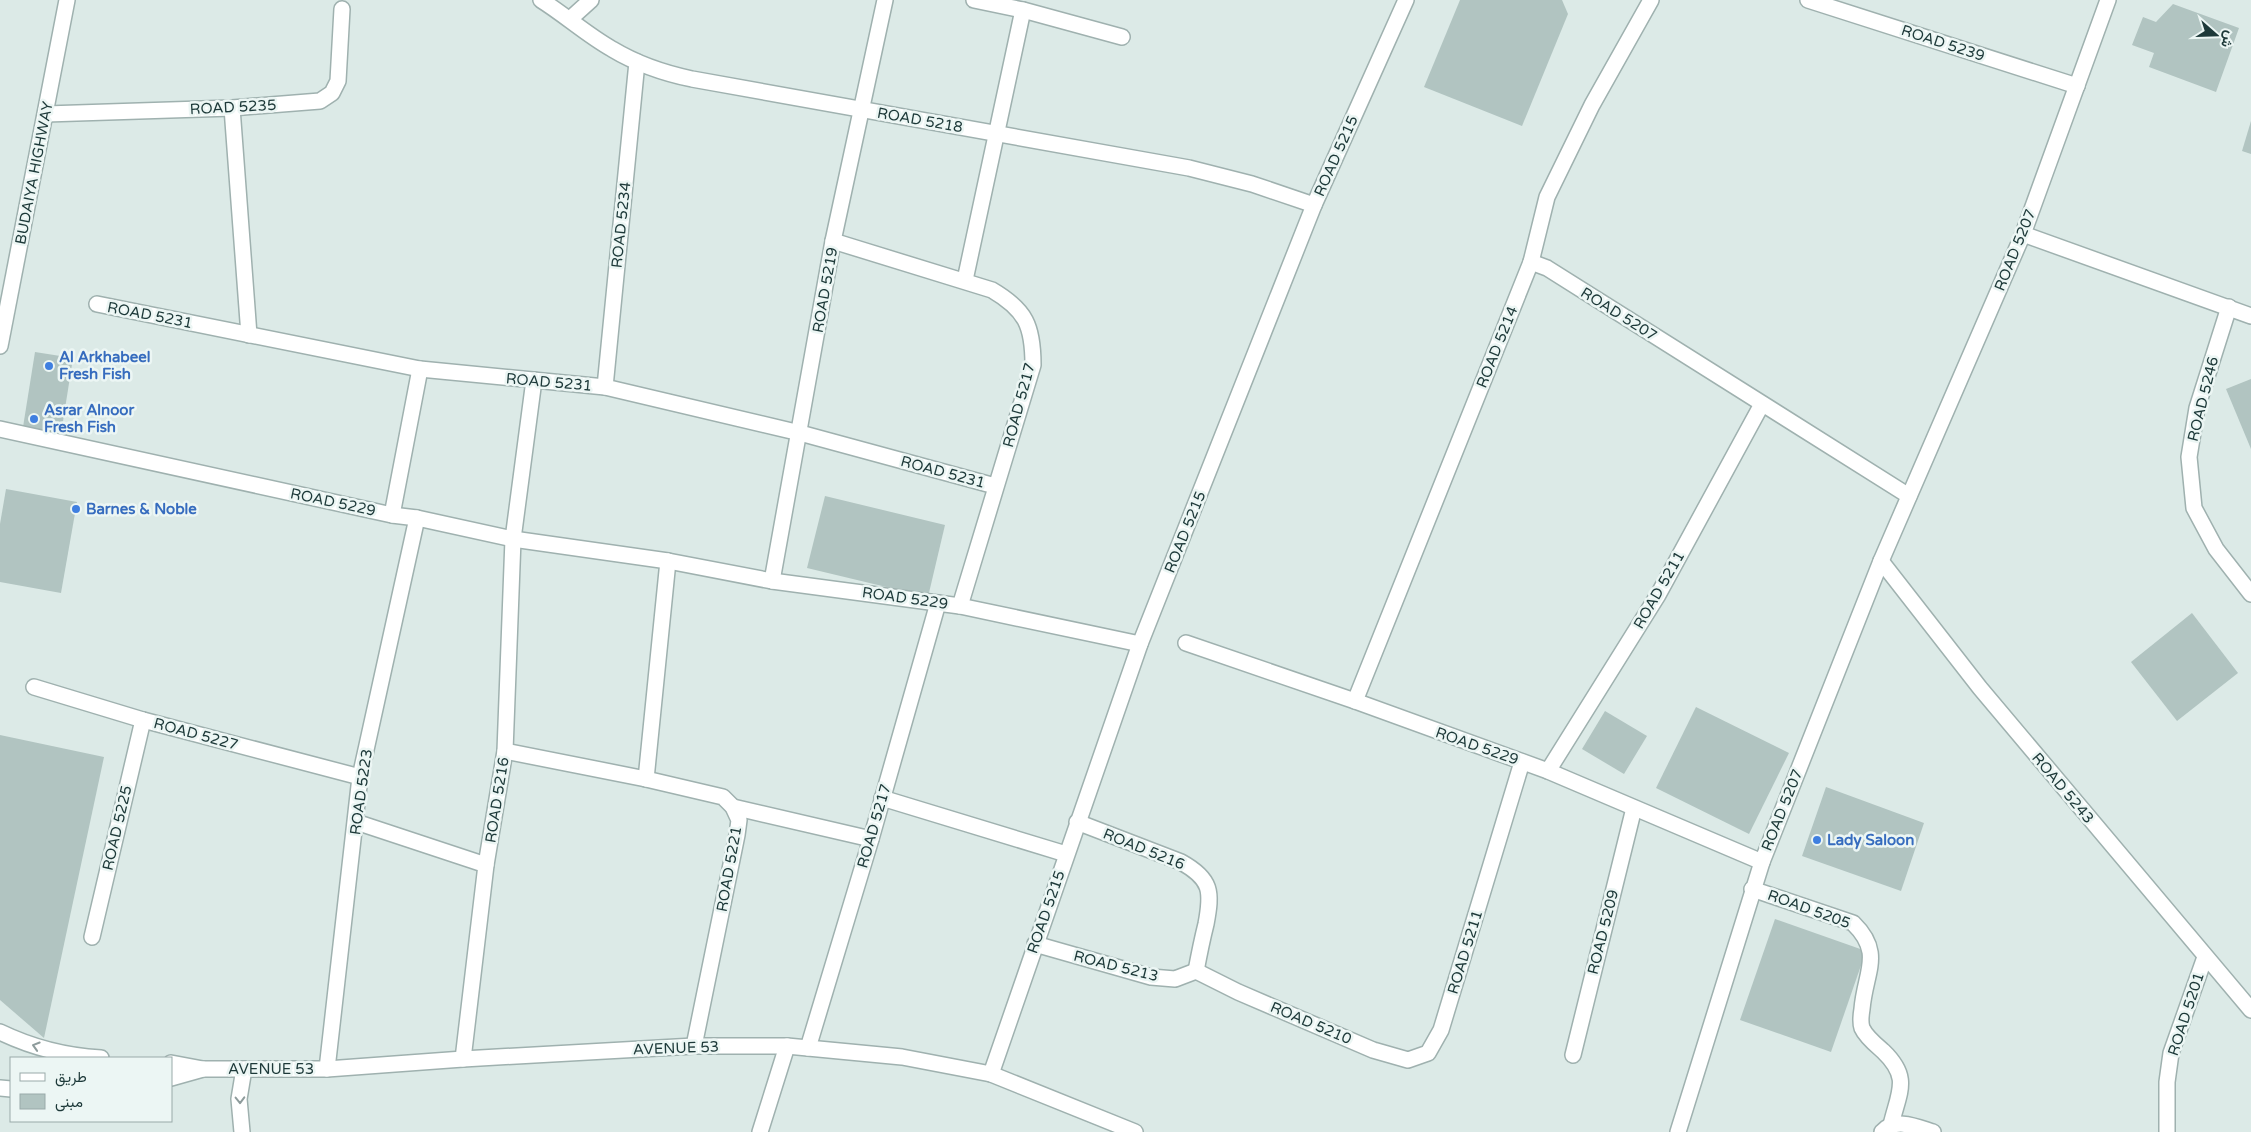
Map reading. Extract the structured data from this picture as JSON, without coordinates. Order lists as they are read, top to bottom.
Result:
{
  "streets": {
    "street": [
      "ROAD 5239",
      "ROAD 5235",
      "ROAD 5218",
      "ROAD 5215",
      "BUDAIYA HIGHWAY",
      "ROAD 5234",
      "ROAD 5207",
      "ROAD 5219",
      "ROAD 5231",
      "ROAD 5214",
      "ROAD 5246",
      "ROAD 5217",
      "ROAD 5229",
      "ROAD 5211",
      "ROAD 5227",
      "ROAD 5243",
      "ROAD 5223",
      "ROAD 5216",
      "ROAD 5225",
      "ROAD 5221",
      "ROAD 5205",
      "ROAD 5209",
      "ROAD 5213",
      "ROAD 5201",
      "ROAD 5210",
      "AVENUE 53"
    ]
  },
  "crossings": [
    ["ROAD 5239", "ROAD 5207"],
    ["ROAD 5235", "BUDAIYA HIGHWAY"],
    ["ROAD 5218", "ROAD 5215"],
    ["ROAD 5218", "ROAD 5234"],
    ["ROAD 5218", "ROAD 5219"],
    ["ROAD 5215", "ROAD 5229"],
    ["ROAD 5215", "ROAD 5216"],
    ["ROAD 5215", "ROAD 5213"],
    ["ROAD 5215", "AVENUE 53"],
    ["ROAD 5234", "ROAD 5231"],
    ["ROAD 5207", "ROAD 5214"],
    ["ROAD 5207", "ROAD 5229"],
    ["ROAD 5207", "ROAD 5211"],
    ["ROAD 5207", "ROAD 5243"],
    ["ROAD 5207", "ROAD 5205"],
    ["ROAD 5219", "ROAD 5231"],
    ["ROAD 5219", "ROAD 5217"],
    ["ROAD 5219", "ROAD 5229"],
    ["ROAD 5231", "ROAD 5217"],
    ["ROAD 5231", "ROAD 5216"],
    ["ROAD 5214", "ROAD 5229"],
    ["ROAD 5217", "ROAD 5229"],
    ["ROAD 5217", "AVENUE 53"],
    ["ROAD 5229", "ROAD 5211"],
    ["ROAD 5229", "ROAD 5223"],
    ["ROAD 5229", "ROAD 5216"],
    ["ROAD 5229", "ROAD 5209"],
    ["ROAD 5211", "ROAD 5210"],
    ["ROAD 5227", "ROAD 5223"],
    ["ROAD 5227", "ROAD 5225"],
    ["ROAD 5243", "ROAD 5201"],
    ["ROAD 5223", "AVENUE 53"],
    ["ROAD 5216", "ROAD 5221"],
    ["ROAD 5216", "ROAD 5213"],
    ["ROAD 5216", "ROAD 5210"],
    ["ROAD 5216", "AVENUE 53"],
    ["ROAD 5221", "AVENUE 53"],
    ["ROAD 5213", "ROAD 5210"]
  ],
  "places": [
    "Al Arkhabeel Fresh Fish",
    "Asrar Alnoor Fresh Fish",
    "Barnes & Noble",
    "Lady Saloon"
  ],
  "legend": ["طريق", "مبنى"],
  "north": "right"
}
